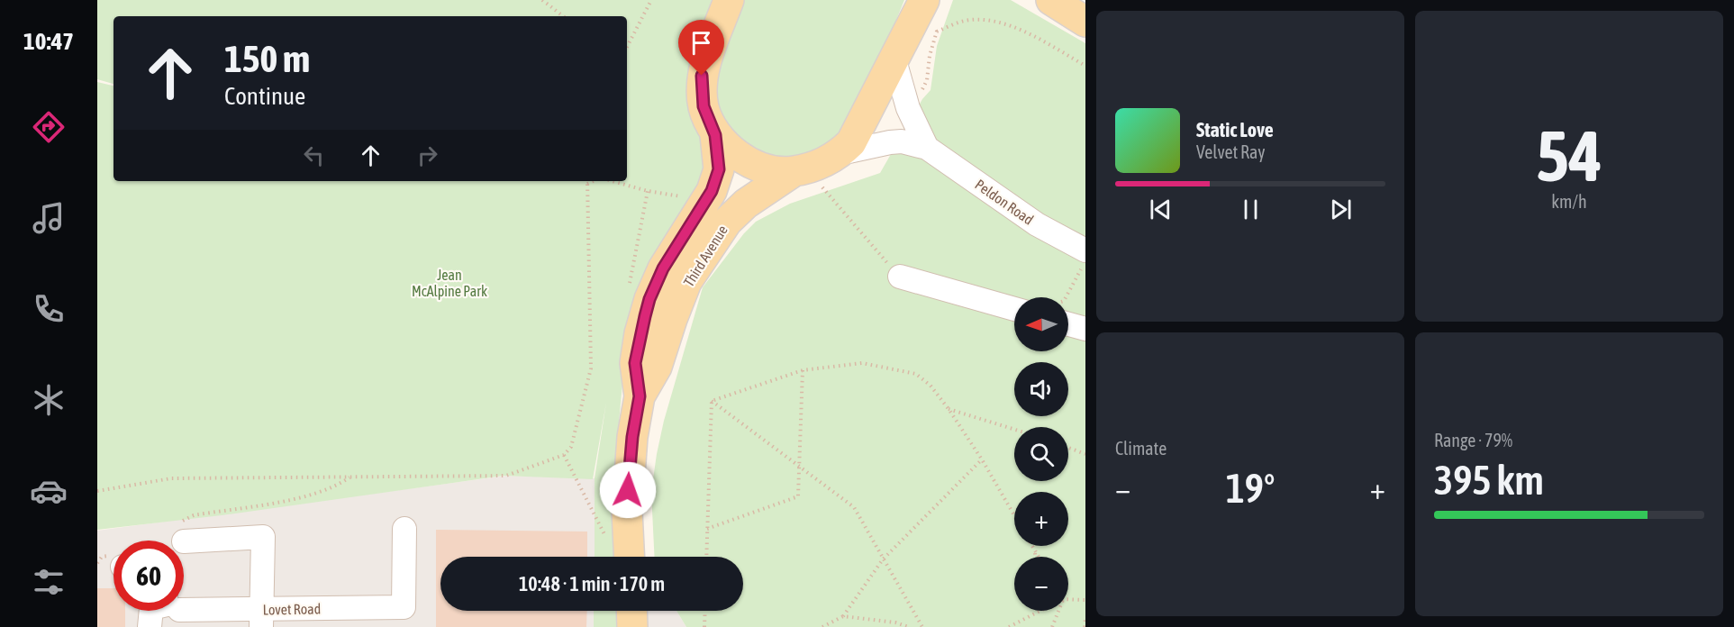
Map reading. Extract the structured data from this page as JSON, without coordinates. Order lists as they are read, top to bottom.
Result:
{
  "streets": {
    "main road": ["Third Avenue"],
    "street": ["Peldon Road", "Lovet Road"]
  },
  "parks": ["Jean McAlpine Park"],
  "north": "left",
  "page": {
    "tabs": "10:47",
    "tile": [
      ["54", "km/h"],
      "Climate",
      ["Range · 79%", "395 km"]
    ],
    "turn": ["150 m", "Continue"],
    "song": ["Static Love", "Velvet Ray"],
    "map_buttons": ["+", "−"],
    "heat": ["−", "19°", "+"],
    "limit": "60",
    "trip": "10:48 · 1 min · 170 m"
  }
}
